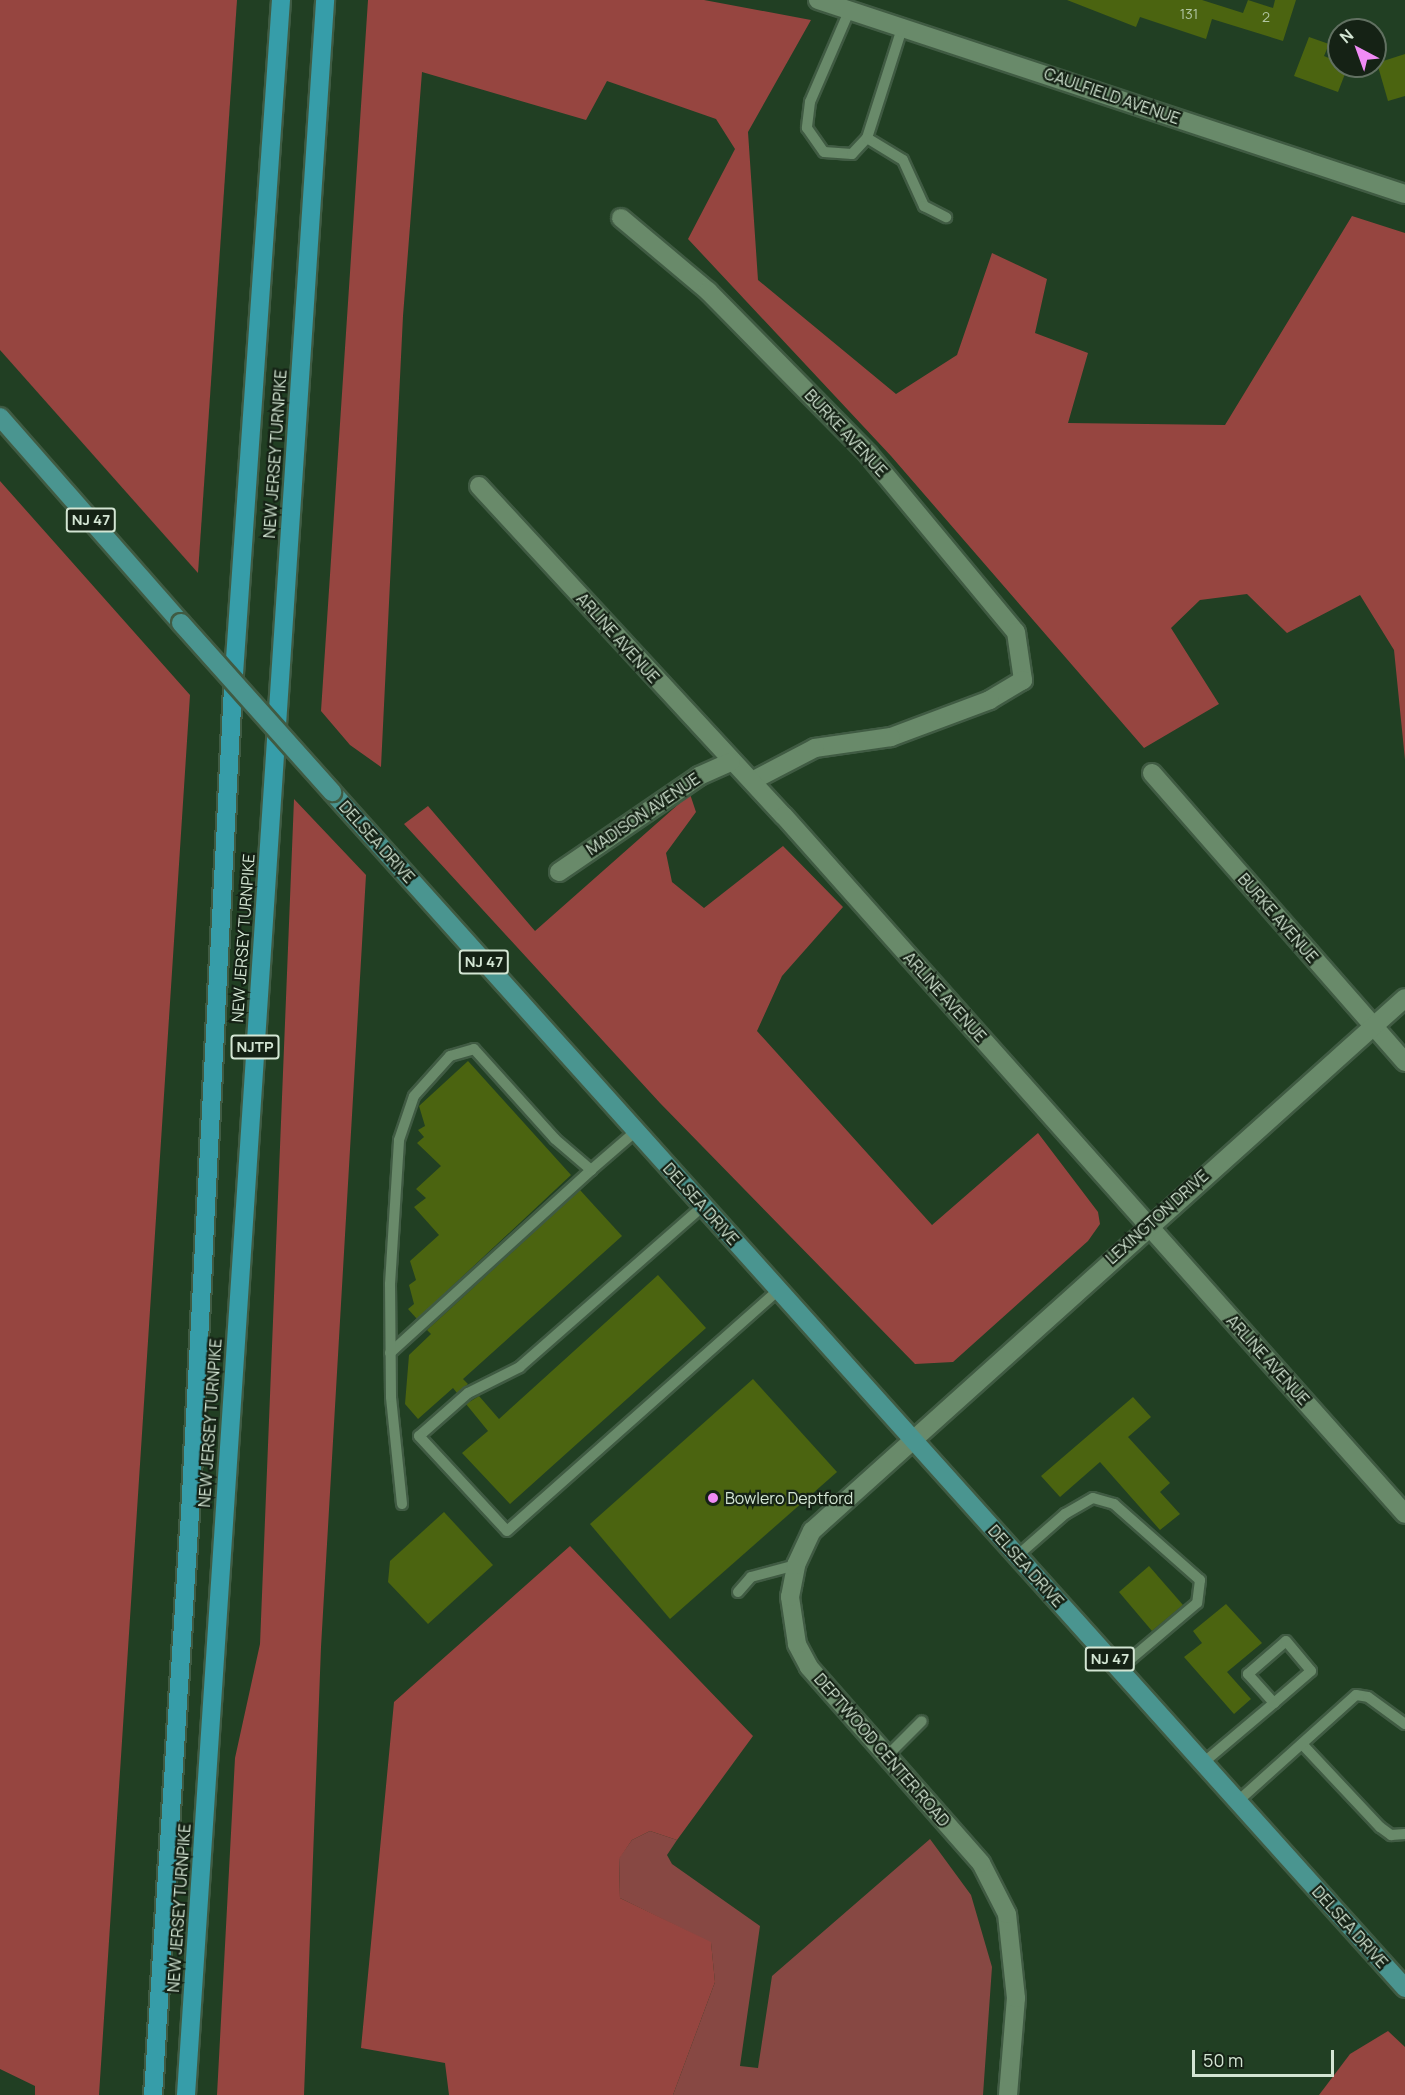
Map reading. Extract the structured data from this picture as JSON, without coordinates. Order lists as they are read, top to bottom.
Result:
{
  "streets": {
    "highway": ["NEW JERSEY TURNPIKE", "NJTP"],
    "main road": ["NJ 47", "DELSEA DRIVE"],
    "street": [
      "CAULFIELD AVENUE",
      "BURKE AVENUE",
      "ARLINE AVENUE",
      "MADISON AVENUE",
      "LEXINGTON DRIVE",
      "DEPTWOOD CENTER ROAD"
    ]
  },
  "crossings": [
    ["BURKE AVENUE", "ARLINE AVENUE"],
    ["BURKE AVENUE", "LEXINGTON DRIVE"],
    ["ARLINE AVENUE", "MADISON AVENUE"],
    ["ARLINE AVENUE", "LEXINGTON DRIVE"],
    ["DELSEA DRIVE", "LEXINGTON DRIVE"],
    ["DELSEA DRIVE", "DEPTWOOD CENTER ROAD"],
    ["LEXINGTON DRIVE", "DEPTWOOD CENTER ROAD"]
  ],
  "places": ["Bowlero Deptford"],
  "house_numbers": ["131", "2"],
  "scale_bar": "50 m",
  "north": "top left"
}
